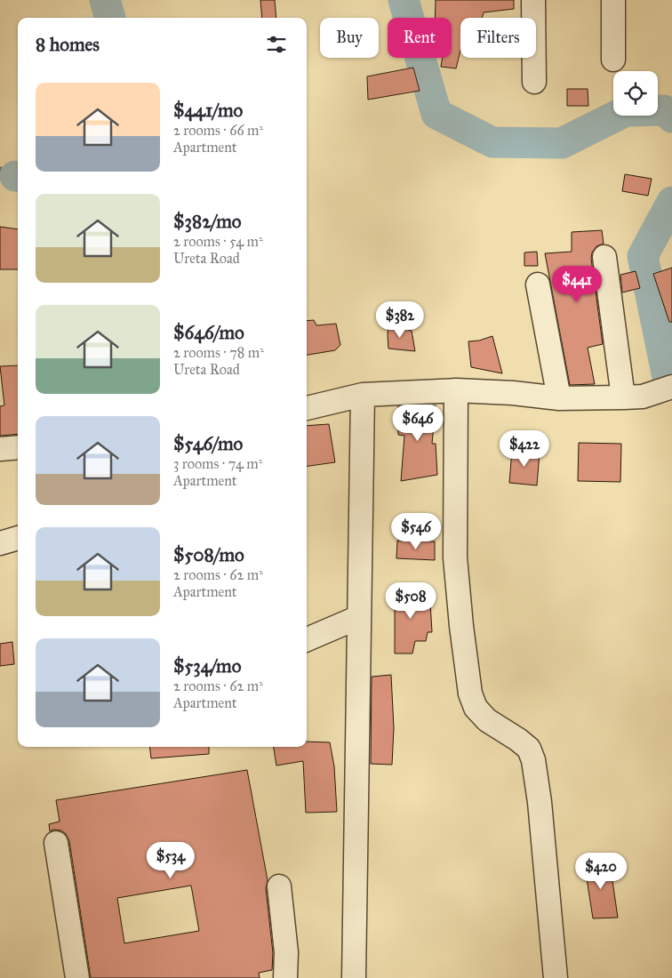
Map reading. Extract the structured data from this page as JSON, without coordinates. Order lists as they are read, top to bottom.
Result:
{
  "page": {
    "chip": ["Buy", "Rent", "Filters"],
    "heading": "8 homes",
    "list": [
      {
        "name": "$441/mo",
        "note": "2 rooms · 66 m² · Apartment"
      },
      {
        "name": "$382/mo",
        "note": "2 rooms · 54 m² · Ureta Road"
      },
      {
        "name": "$646/mo",
        "note": "2 rooms · 78 m² · Ureta Road"
      },
      {
        "name": "$546/mo",
        "note": "3 rooms · 74 m² · Apartment"
      },
      {
        "name": "$508/mo",
        "note": "2 rooms · 62 m² · Apartment"
      },
      {
        "name": "$534/mo",
        "note": "2 rooms · 62 m² · Apartment"
      }
    ],
    "price": [
      "$441",
      "$382",
      "$646",
      "$422",
      "$546",
      "$508",
      "$534",
      "$420"
    ]
  }
}
